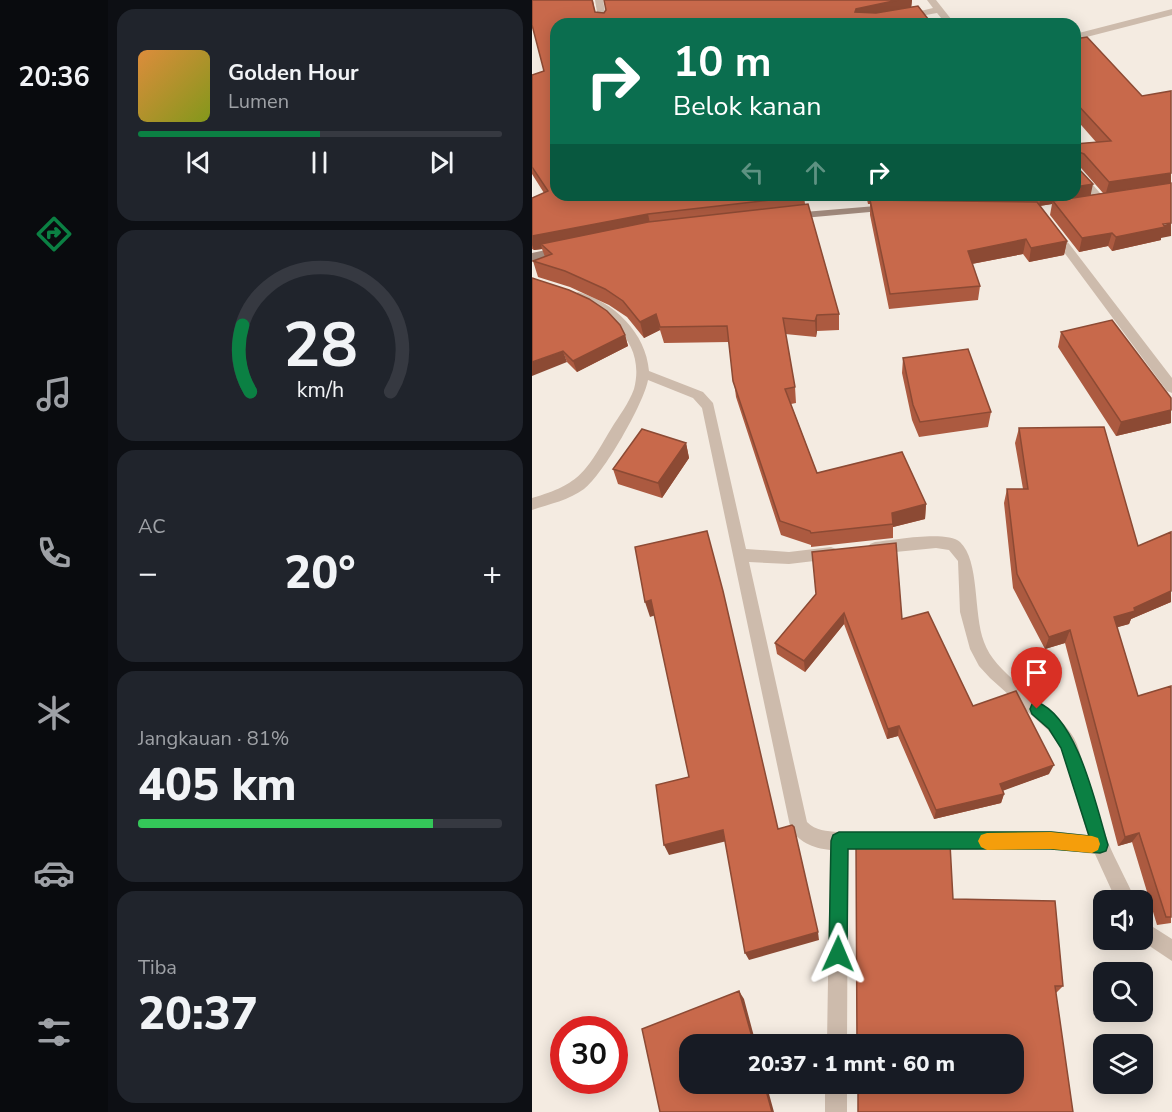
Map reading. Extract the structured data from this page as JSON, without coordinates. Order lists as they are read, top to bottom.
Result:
{
  "page": {
    "tabs": "20:36",
    "turn": ["10 m", "Belok kanan"],
    "song": ["Golden Hour", "Lumen"],
    "tile": [
      "AC",
      ["Jangkauan · 81%", "405 km"],
      ["Tiba", "20:37"]
    ],
    "heat": ["−", "20°", "+"],
    "limit": "30",
    "trip": "20:37 · 1 mnt · 60 m",
    "gauge": ["28", "km/h"]
  }
}
